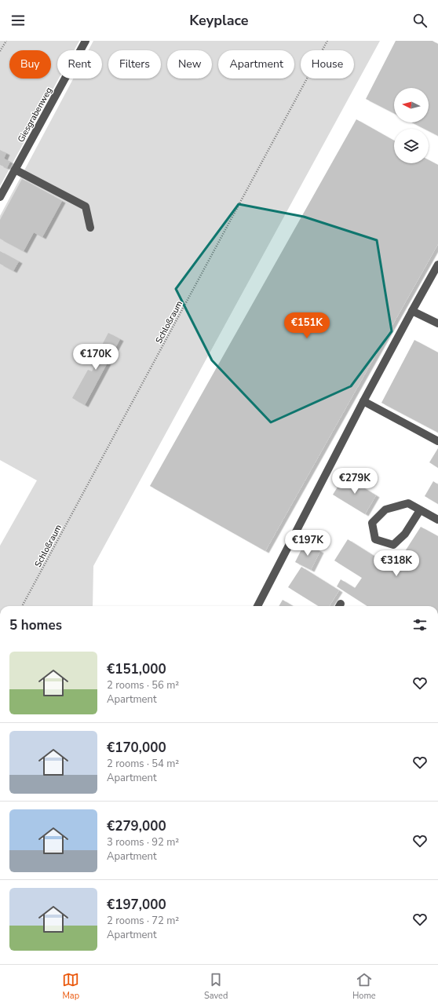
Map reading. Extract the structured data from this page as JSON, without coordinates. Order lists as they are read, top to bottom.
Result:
{
  "streets": {
    "street": ["Giesgrabenweg"],
    "path": ["Schloßraum"]
  },
  "north": "left",
  "page": {
    "header": "Keyplace",
    "chip": [
      "Buy",
      "Rent",
      "Filters",
      "New",
      "Apartment",
      "House"
    ],
    "price": [
      "€151K",
      "€170K",
      "€279K",
      "€197K",
      "€318K"
    ],
    "heading": "5 homes",
    "list": [
      {
        "name": "€151,000",
        "note": "2 rooms · 56 m² · Apartment"
      },
      {
        "name": "€170,000",
        "note": "2 rooms · 54 m² · Apartment"
      },
      {
        "name": "€279,000",
        "note": "3 rooms · 92 m² · Apartment"
      },
      {
        "name": "€197,000",
        "note": "2 rooms · 72 m² · Apartment"
      }
    ],
    "tabs": ["Map", "Saved", "Home"]
  }
}
